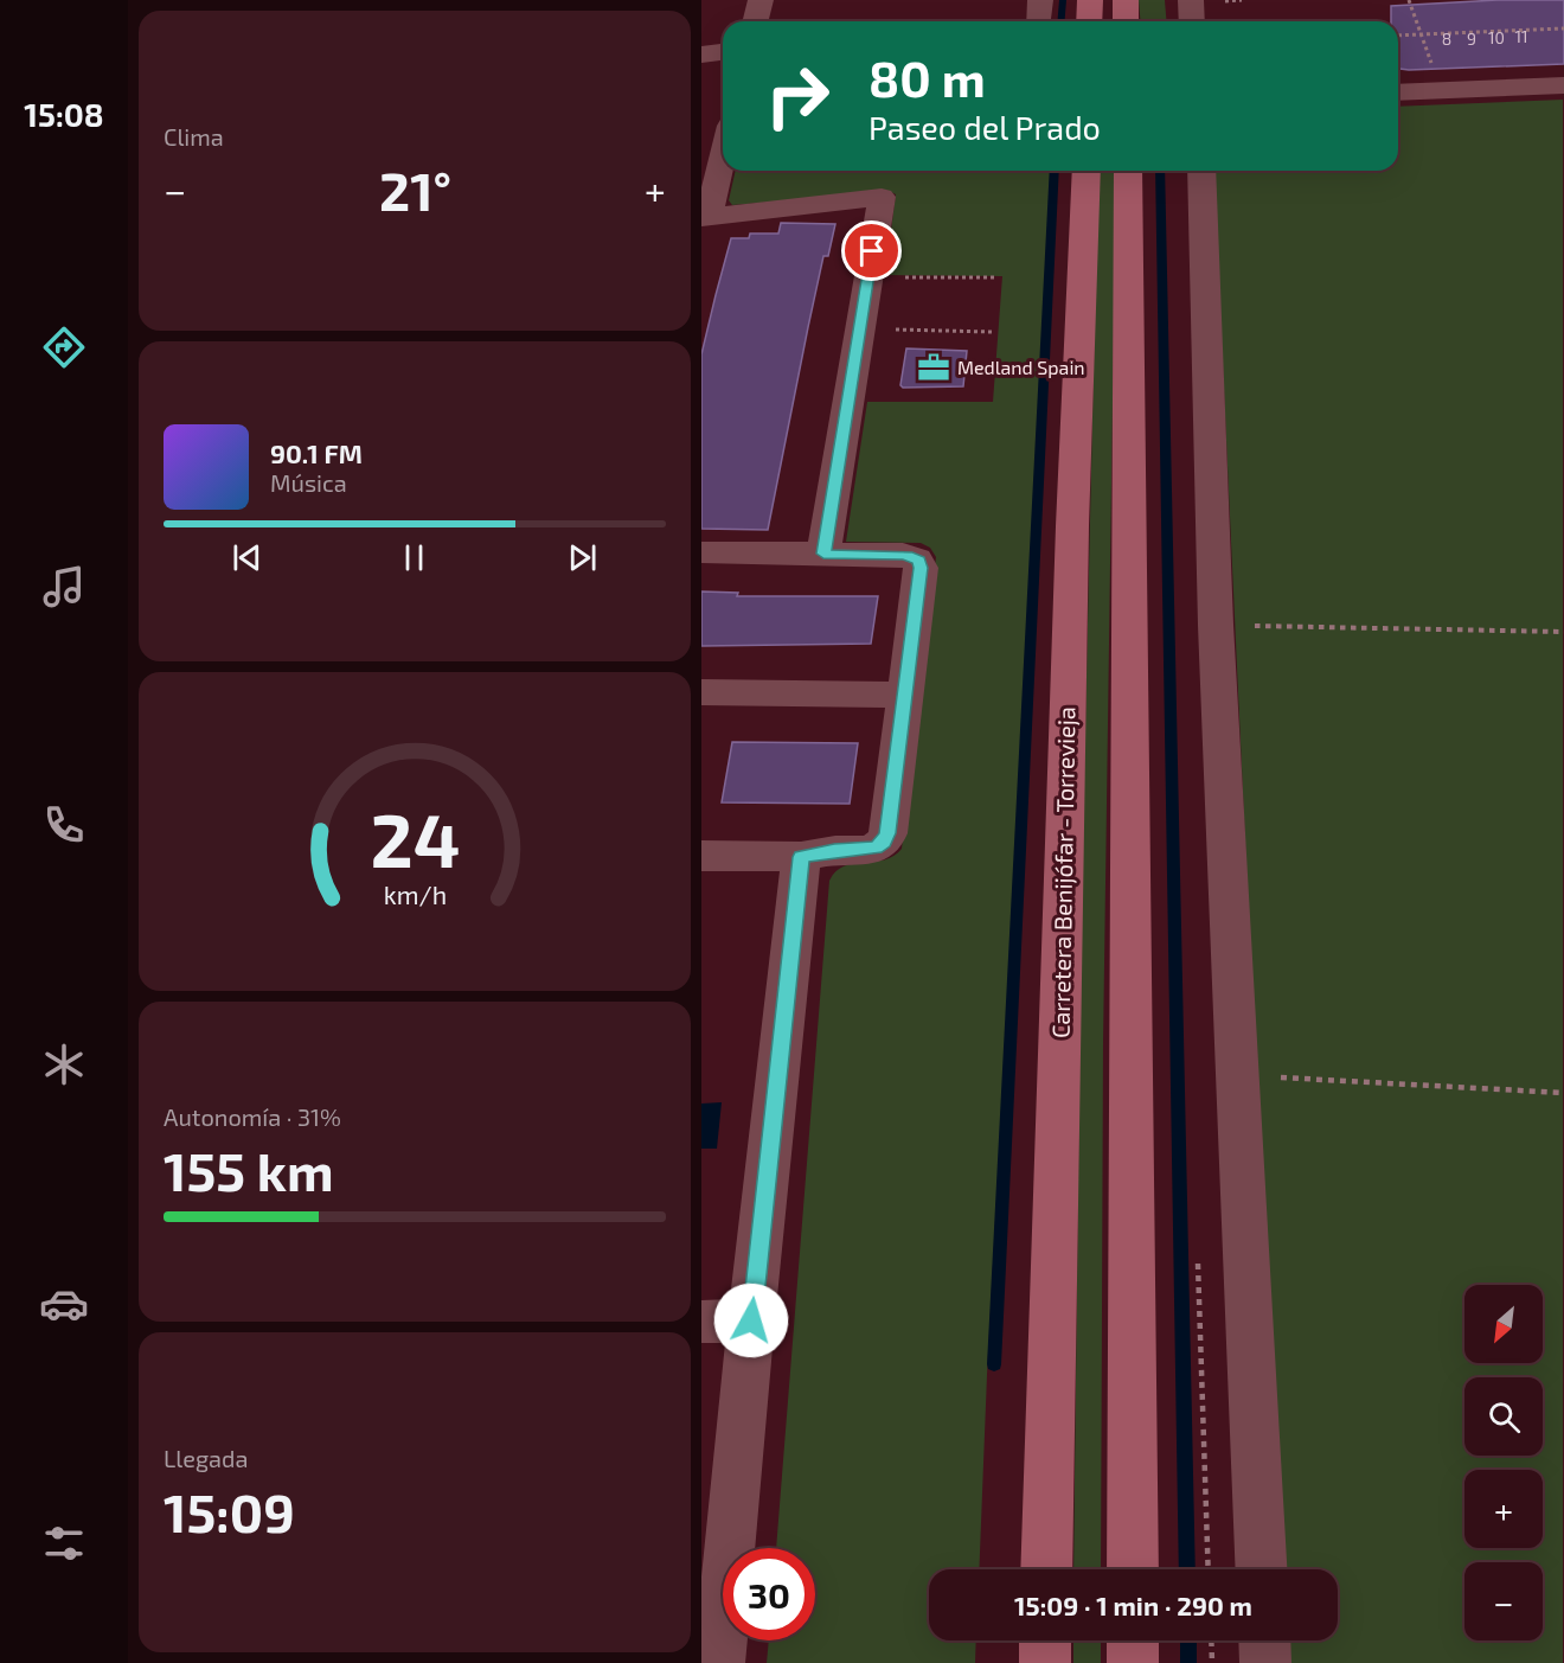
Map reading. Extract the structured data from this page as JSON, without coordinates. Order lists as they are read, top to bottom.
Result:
{
  "streets": {
    "main road": ["Carretera Benijófar - Torrevieja"]
  },
  "places": {
    "office": ["Medland Spain"]
  },
  "house_numbers": [
    "11",
    "10",
    "8",
    "9"
  ],
  "north": "bottom left",
  "page": {
    "tabs": "15:08",
    "tile": [
      "Clima",
      ["Autonomía · 31%", "155 km"],
      ["Llegada", "15:09"]
    ],
    "turn": ["80 m", "Paseo del Prado"],
    "heat": ["−", "21°", "+"],
    "song": ["90.1 FM", "Música"],
    "map_buttons": ["+", "−"],
    "limit": "30",
    "trip": "15:09 · 1 min · 290 m",
    "gauge": ["24", "km/h"]
  }
}
